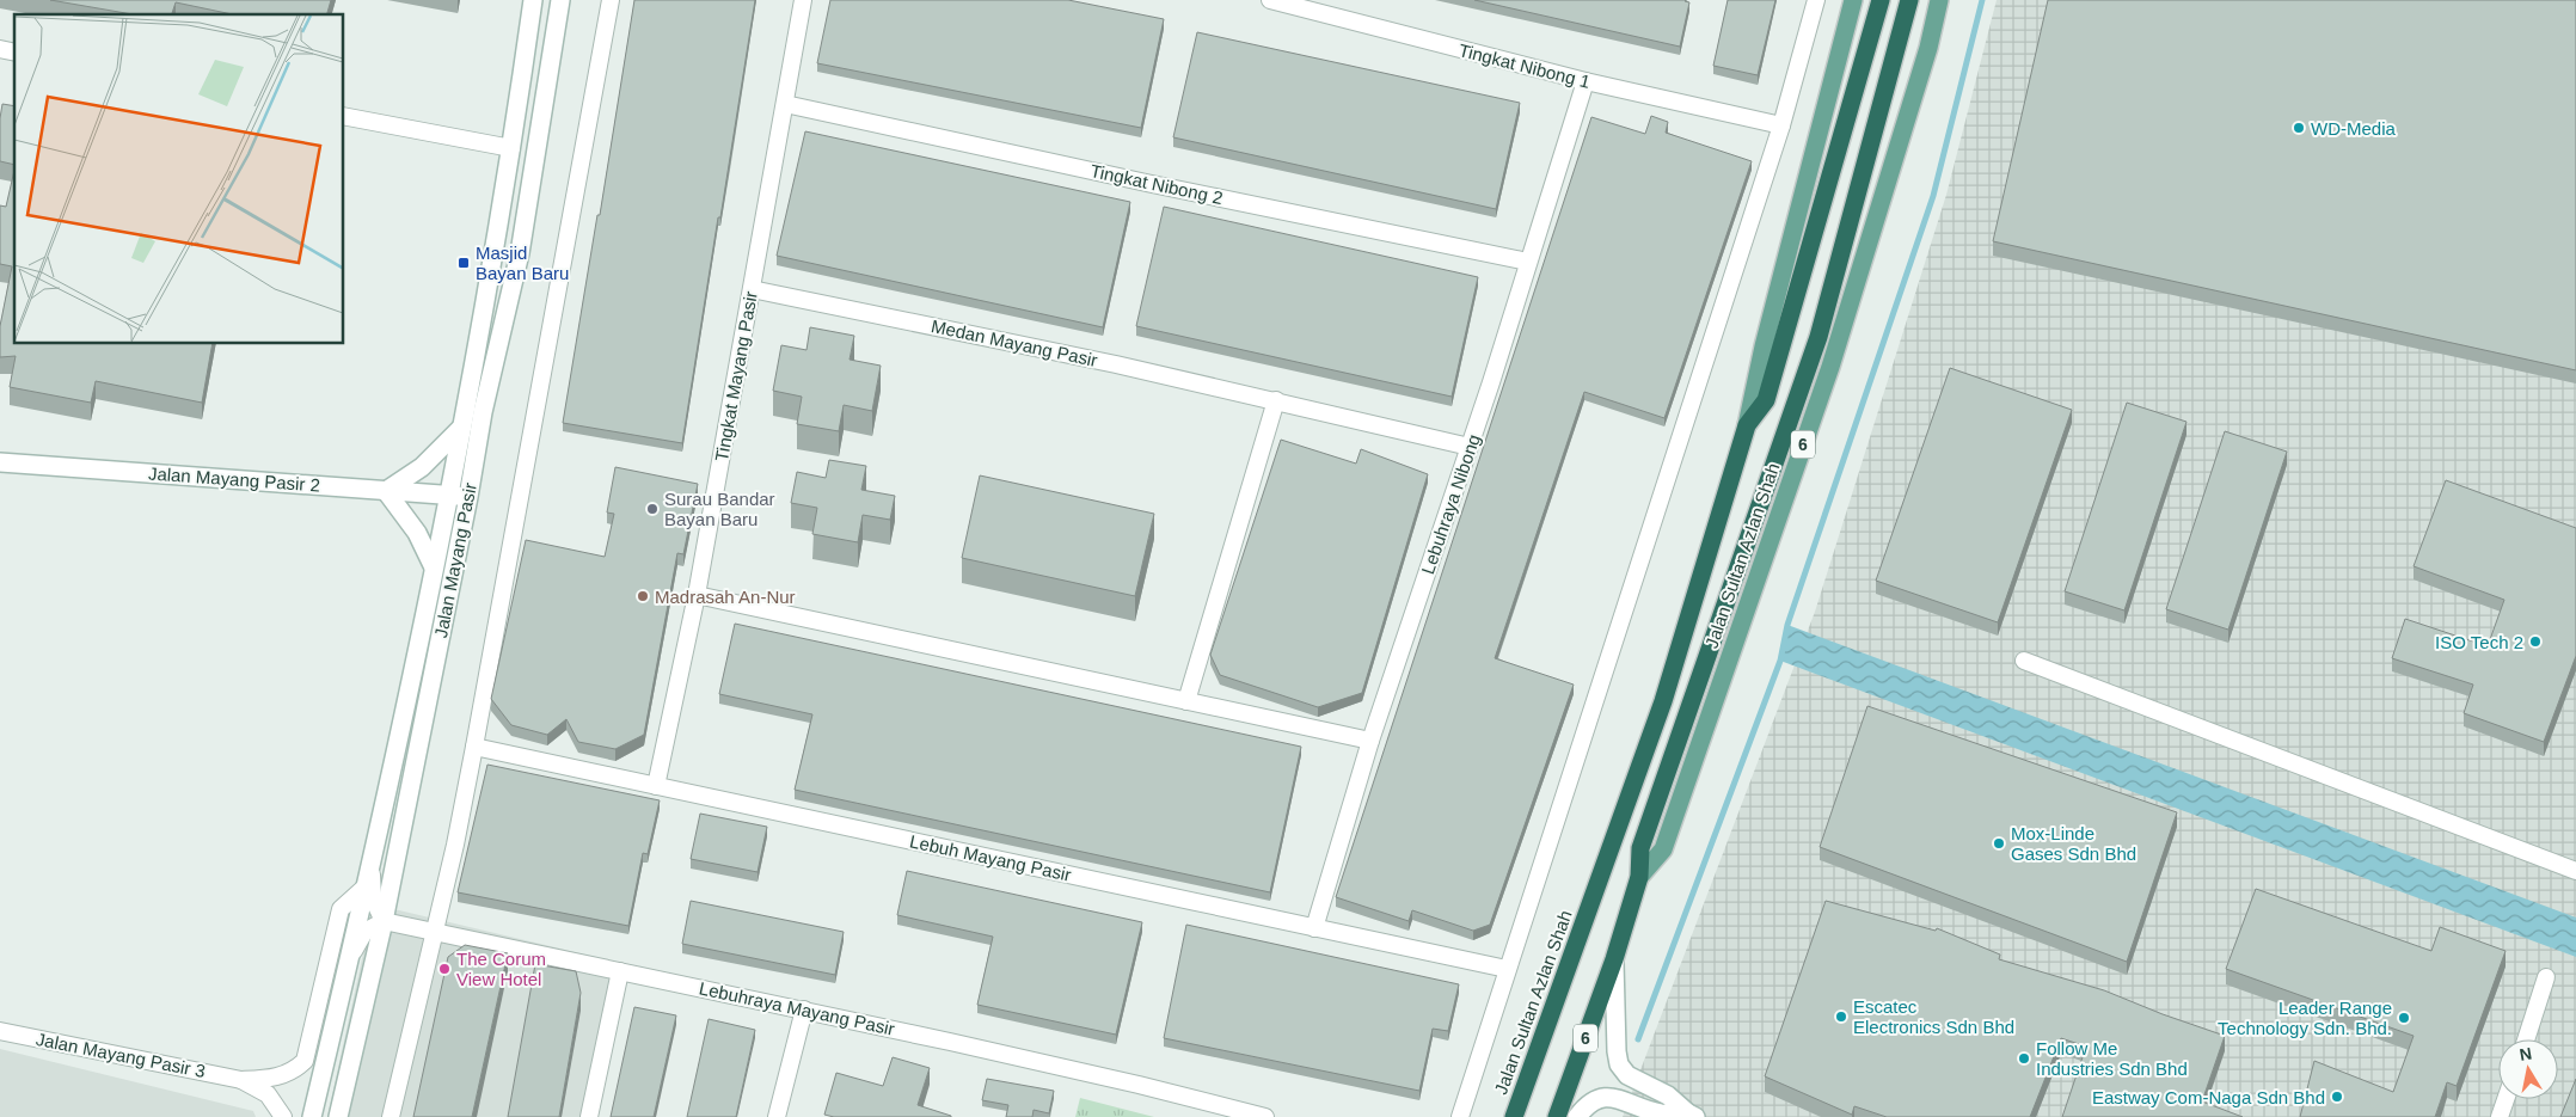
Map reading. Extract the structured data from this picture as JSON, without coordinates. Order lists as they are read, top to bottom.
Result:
{
  "streets": {
    "highway": ["6", "Jalan Sultan Azlan Shah"],
    "street": [
      "Tingkat Nibong 1",
      "Tingkat Nibong 2",
      "Medan Mayang Pasir",
      "Tingkat Mayang Pasir",
      "Jalan Mayang Pasir 2",
      "Lebuhraya Nibong",
      "Jalan Mayang Pasir",
      "Lebuh Mayang Pasir",
      "Lebuhraya Mayang Pasir",
      "Jalan Mayang Pasir 3"
    ]
  },
  "crossings": [
    ["Tingkat Nibong 1", "Lebuhraya Nibong"],
    ["Tingkat Nibong 2", "Tingkat Mayang Pasir"],
    ["Tingkat Nibong 2", "Lebuhraya Nibong"],
    ["Medan Mayang Pasir", "Tingkat Mayang Pasir"],
    ["Medan Mayang Pasir", "Lebuhraya Nibong"],
    ["Tingkat Mayang Pasir", "Lebuh Mayang Pasir"],
    ["Jalan Mayang Pasir 2", "Jalan Mayang Pasir"],
    ["Lebuhraya Nibong", "Lebuh Mayang Pasir"],
    ["Jalan Mayang Pasir", "Lebuhraya Mayang Pasir"],
    ["Jalan Mayang Pasir", "Jalan Mayang Pasir 3"]
  ],
  "places": {
    "other": [
      "WD-Media",
      "Surau Bandar Bayan Baru",
      "Madrasah An-Nur",
      "ISO Tech 2",
      "Mox-Linde Gases Sdn Bhd",
      "The Corum View Hotel",
      "Escatec Electronics Sdn Bhd",
      "Leader Range Technology Sdn. Bhd.",
      "Follow Me Industries Sdn Bhd",
      "Eastway Com-Naga Sdn Bhd"
    ],
    "transit": ["Masjid Bayan Baru"]
  },
  "north": "top"
}
